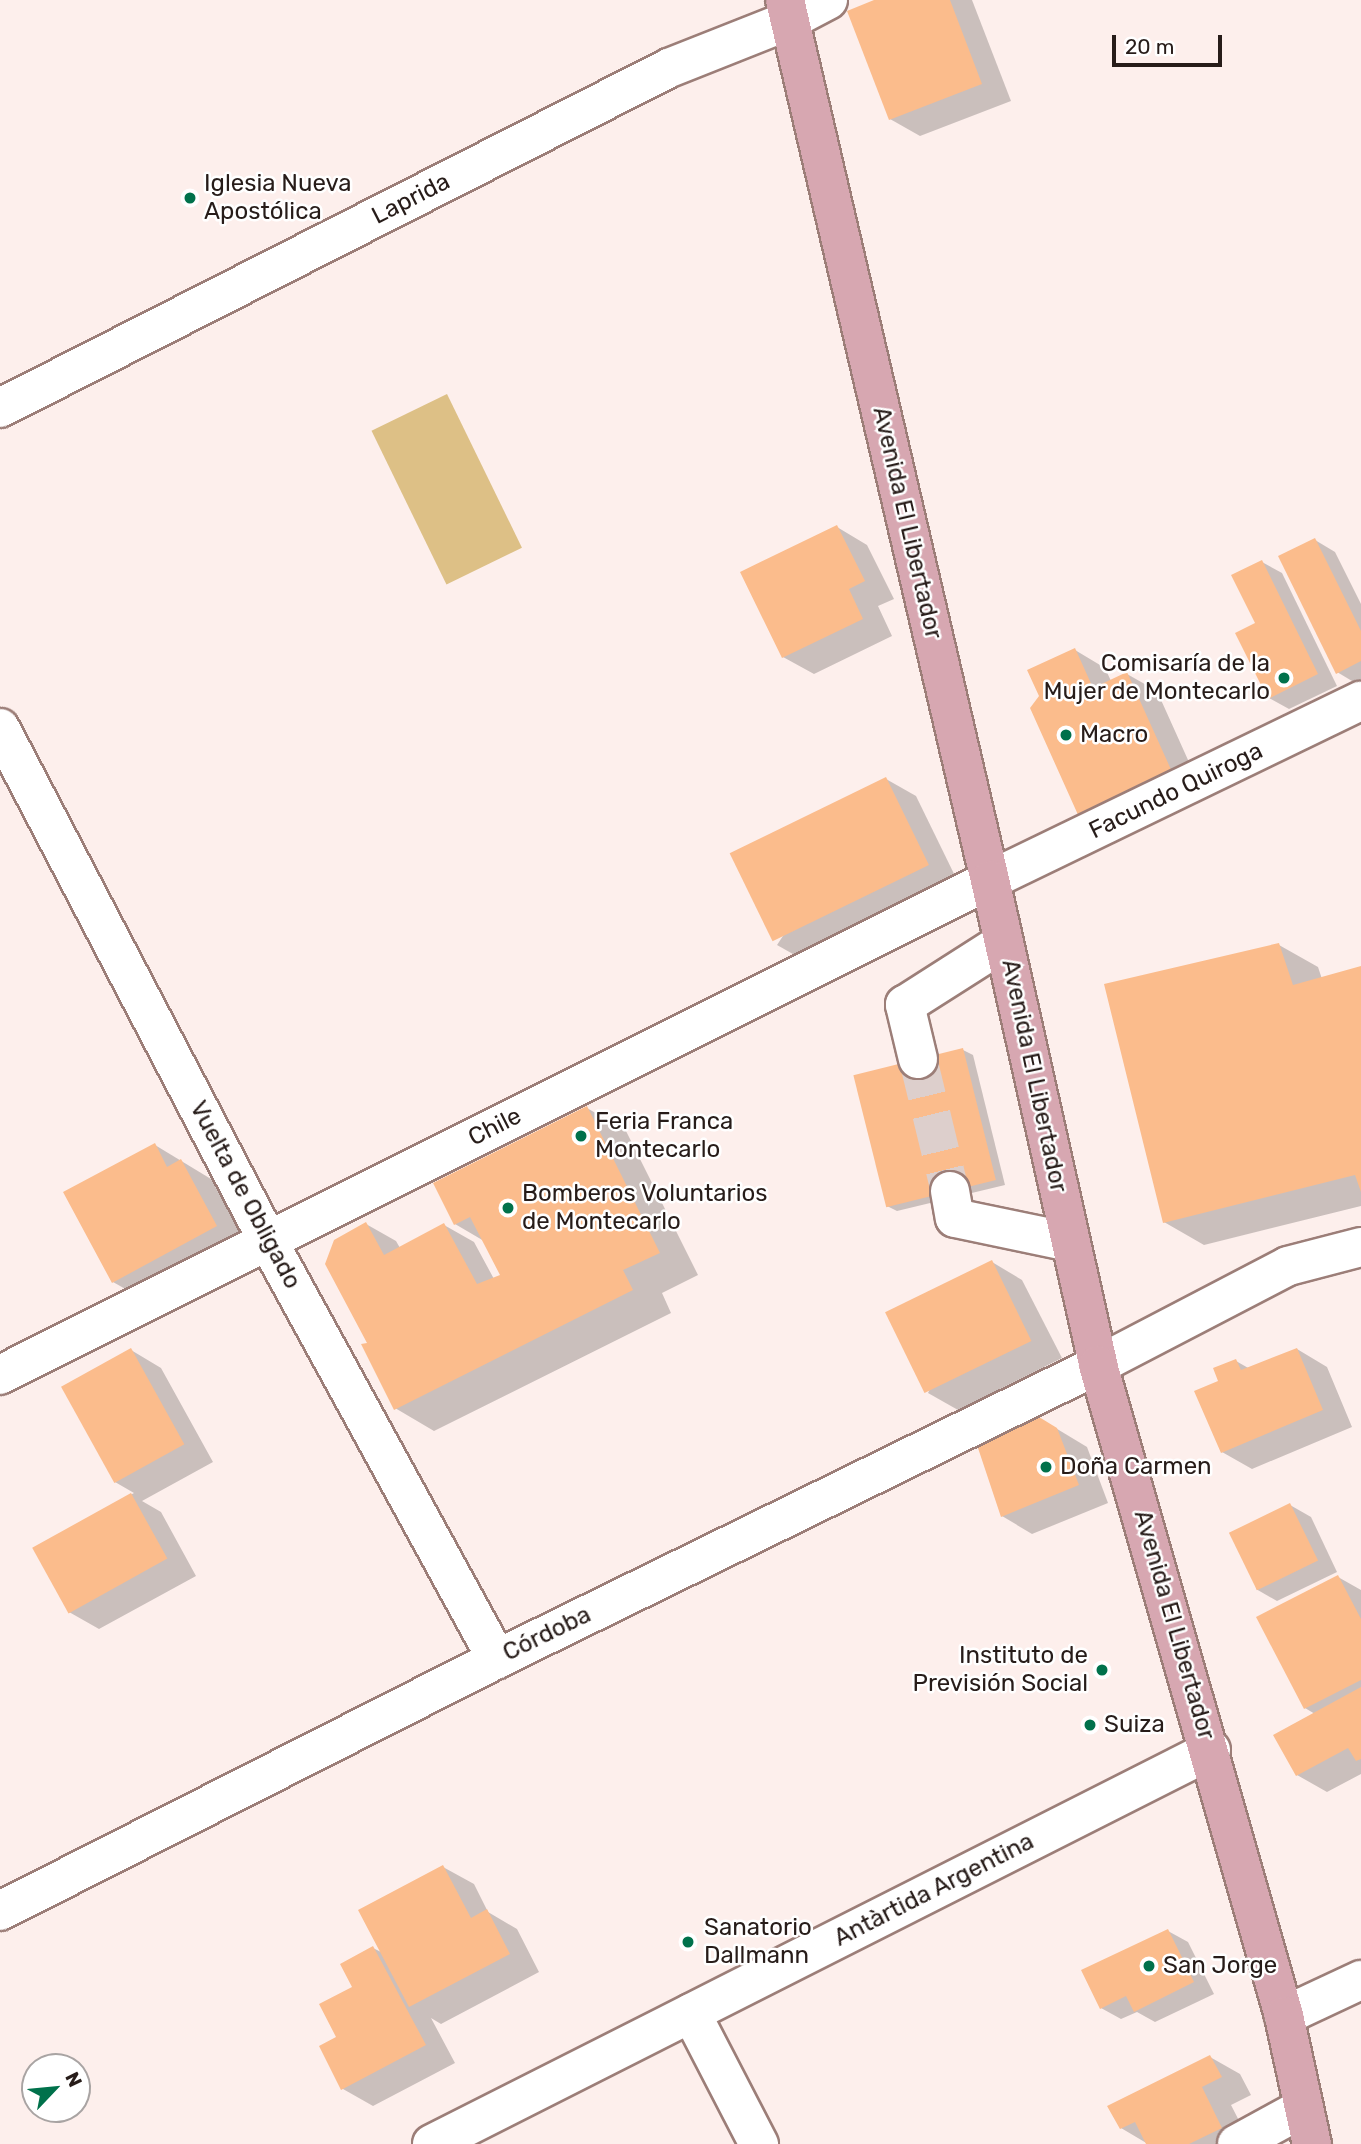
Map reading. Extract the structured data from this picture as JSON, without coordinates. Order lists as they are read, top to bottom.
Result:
{
  "streets": {
    "main road": ["Avenida El Libertador"],
    "street": [
      "Laprida",
      "Facundo Quiroga",
      "Chile",
      "Vuelta de Obligado",
      "Córdoba",
      "Antàrtida Argentina"
    ]
  },
  "crossings": [
    ["Laprida", "Avenida El Libertador"],
    ["Avenida El Libertador", "Facundo Quiroga"],
    ["Avenida El Libertador", "Chile"],
    ["Avenida El Libertador", "Córdoba"],
    ["Avenida El Libertador", "Antàrtida Argentina"],
    ["Facundo Quiroga", "Chile"],
    ["Chile", "Vuelta de Obligado"],
    ["Vuelta de Obligado", "Córdoba"]
  ],
  "places": [
    "Iglesia Nueva Apostólica",
    "Comisaría de la Mujer de Montecarlo",
    "Macro",
    "Feria Franca Montecarlo",
    "Bomberos Voluntarios de Montecarlo",
    "Doña Carmen",
    "Instituto de Previsión Social",
    "Suiza",
    "Sanatorio Dallmann",
    "San Jorge"
  ],
  "scale_bar": "20 m",
  "north": "top right"
}
